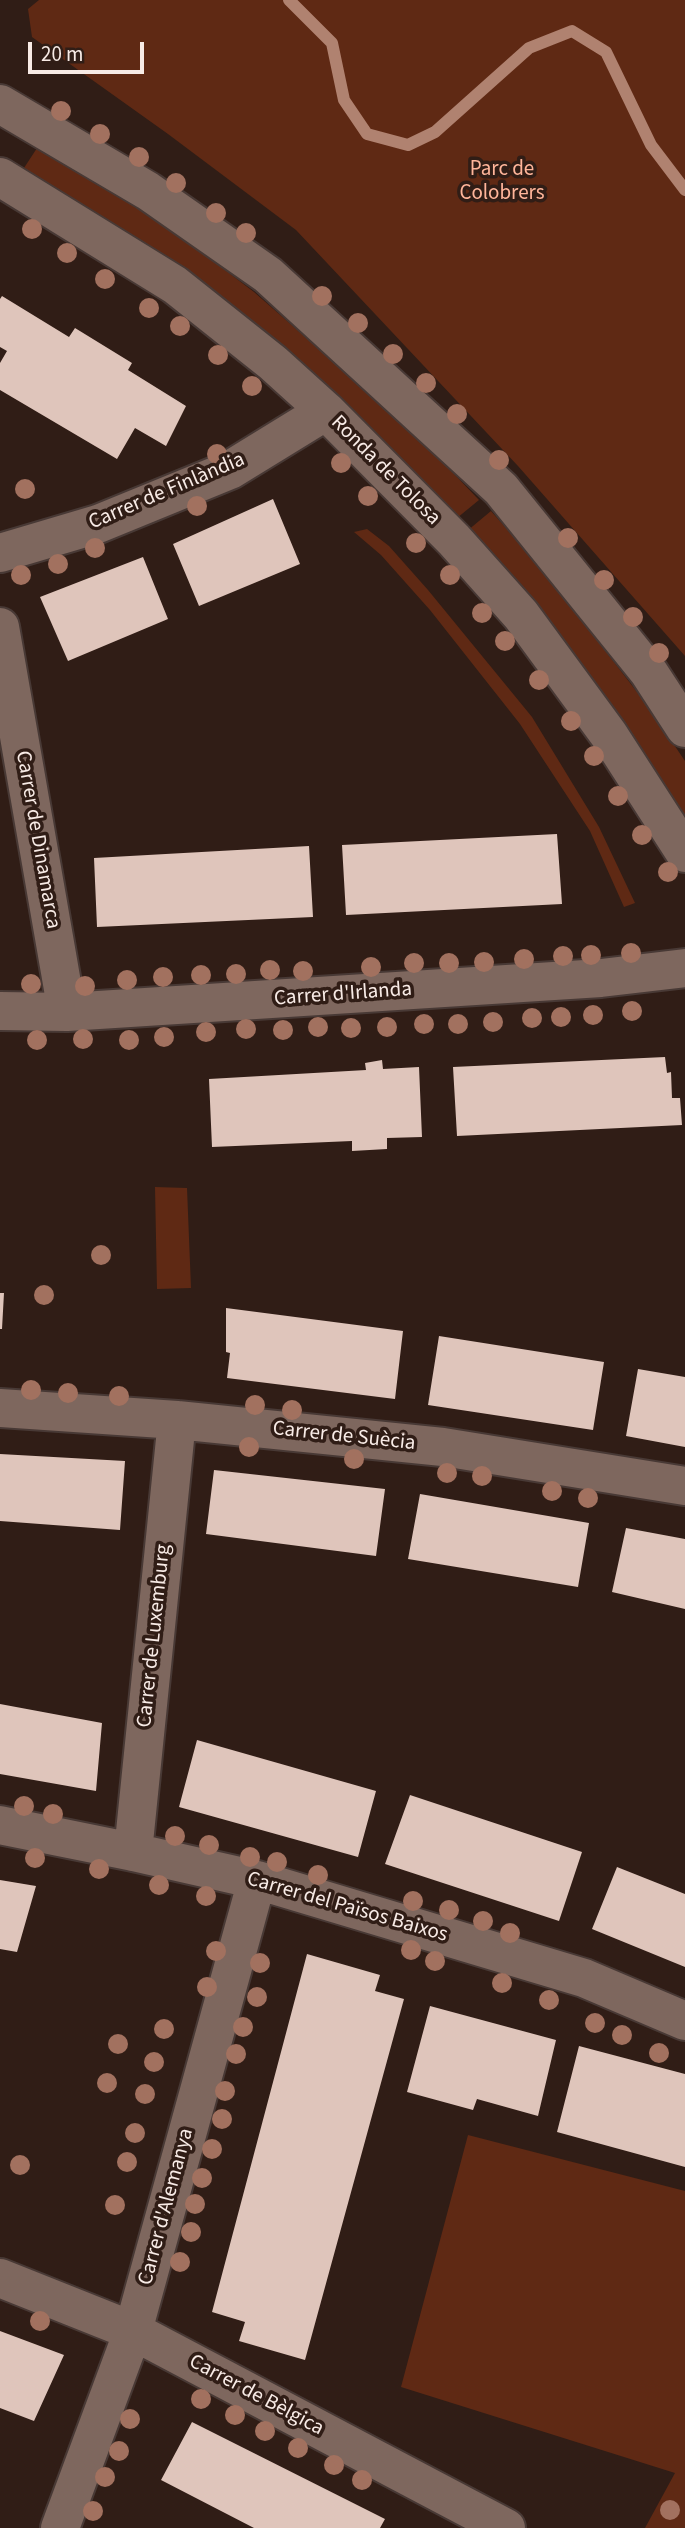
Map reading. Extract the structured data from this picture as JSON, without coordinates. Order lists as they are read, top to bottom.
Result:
{
  "streets": {
    "street": [
      "Ronda de Tolosa",
      "Carrer de Finlàndia",
      "Carrer de Dinamarca",
      "Carrer d'Irlanda",
      "Carrer de Suècia",
      "Carrer de Luxemburg",
      "Carrer del Països Baixos",
      "Carrer d'Alemanya",
      "Carrer de Bèlgica"
    ]
  },
  "crossings": [
    ["Ronda de Tolosa", "Carrer de Finlàndia"],
    ["Carrer de Dinamarca", "Carrer d'Irlanda"],
    ["Carrer de Suècia", "Carrer de Luxemburg"],
    ["Carrer de Luxemburg", "Carrer del Països Baixos"],
    ["Carrer del Països Baixos", "Carrer d'Alemanya"],
    ["Carrer d'Alemanya", "Carrer de Bèlgica"]
  ],
  "parks": ["Parc de Colobrers"],
  "scale_bar": "20 m"
}
